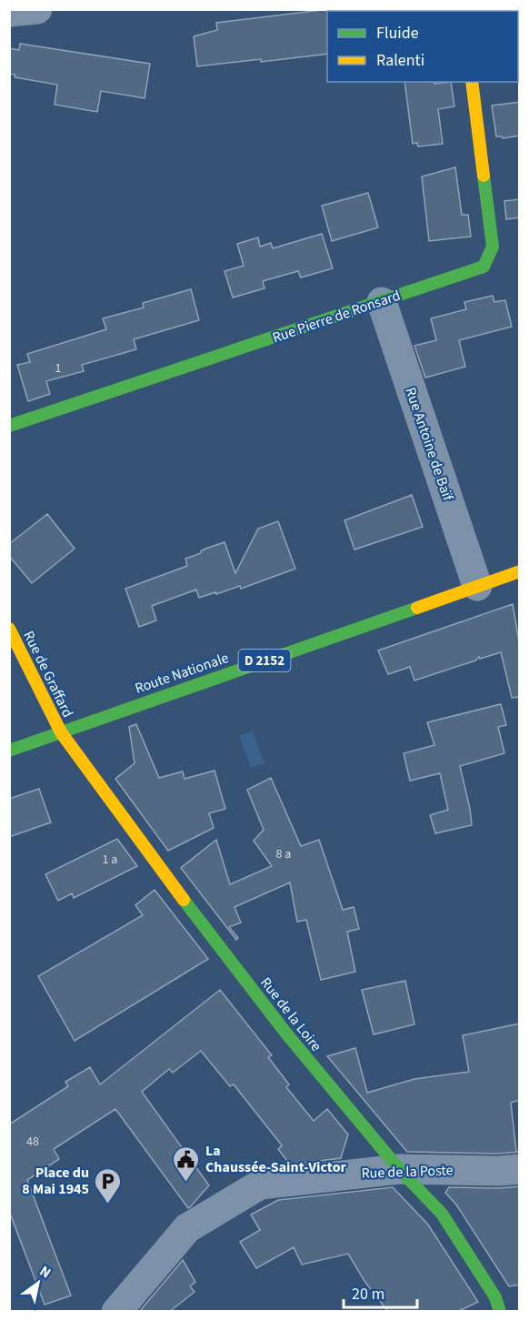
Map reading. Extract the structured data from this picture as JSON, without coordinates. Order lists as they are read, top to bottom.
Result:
{
  "streets": {
    "street": [
      "Rue Pierre de Ronsard",
      "Rue Antoine de Baïf",
      "D 2152",
      "Route Nationale",
      "Rue de Graffard",
      "Rue de la Loire",
      "Rue de la Poste"
    ]
  },
  "crossings": [
    ["Rue Pierre de Ronsard", "Rue Antoine de Baïf"],
    ["Rue Antoine de Baïf", "Route Nationale"],
    ["Route Nationale", "Rue de Graffard"],
    ["Route Nationale", "Rue de la Loire"],
    ["Rue de Graffard", "Rue de la Loire"],
    ["Rue de la Loire", "Rue de la Poste"]
  ],
  "places": {
    "public building": ["La Chaussée-Saint-Victor"],
    "parking": ["Place du 8 Mai 1945"]
  },
  "house_numbers": [
    "1",
    "8 a",
    "1 a",
    "48"
  ],
  "legend": ["Fluide", "Ralenti"],
  "scale_bar": "20 m",
  "north": "top right"
}
